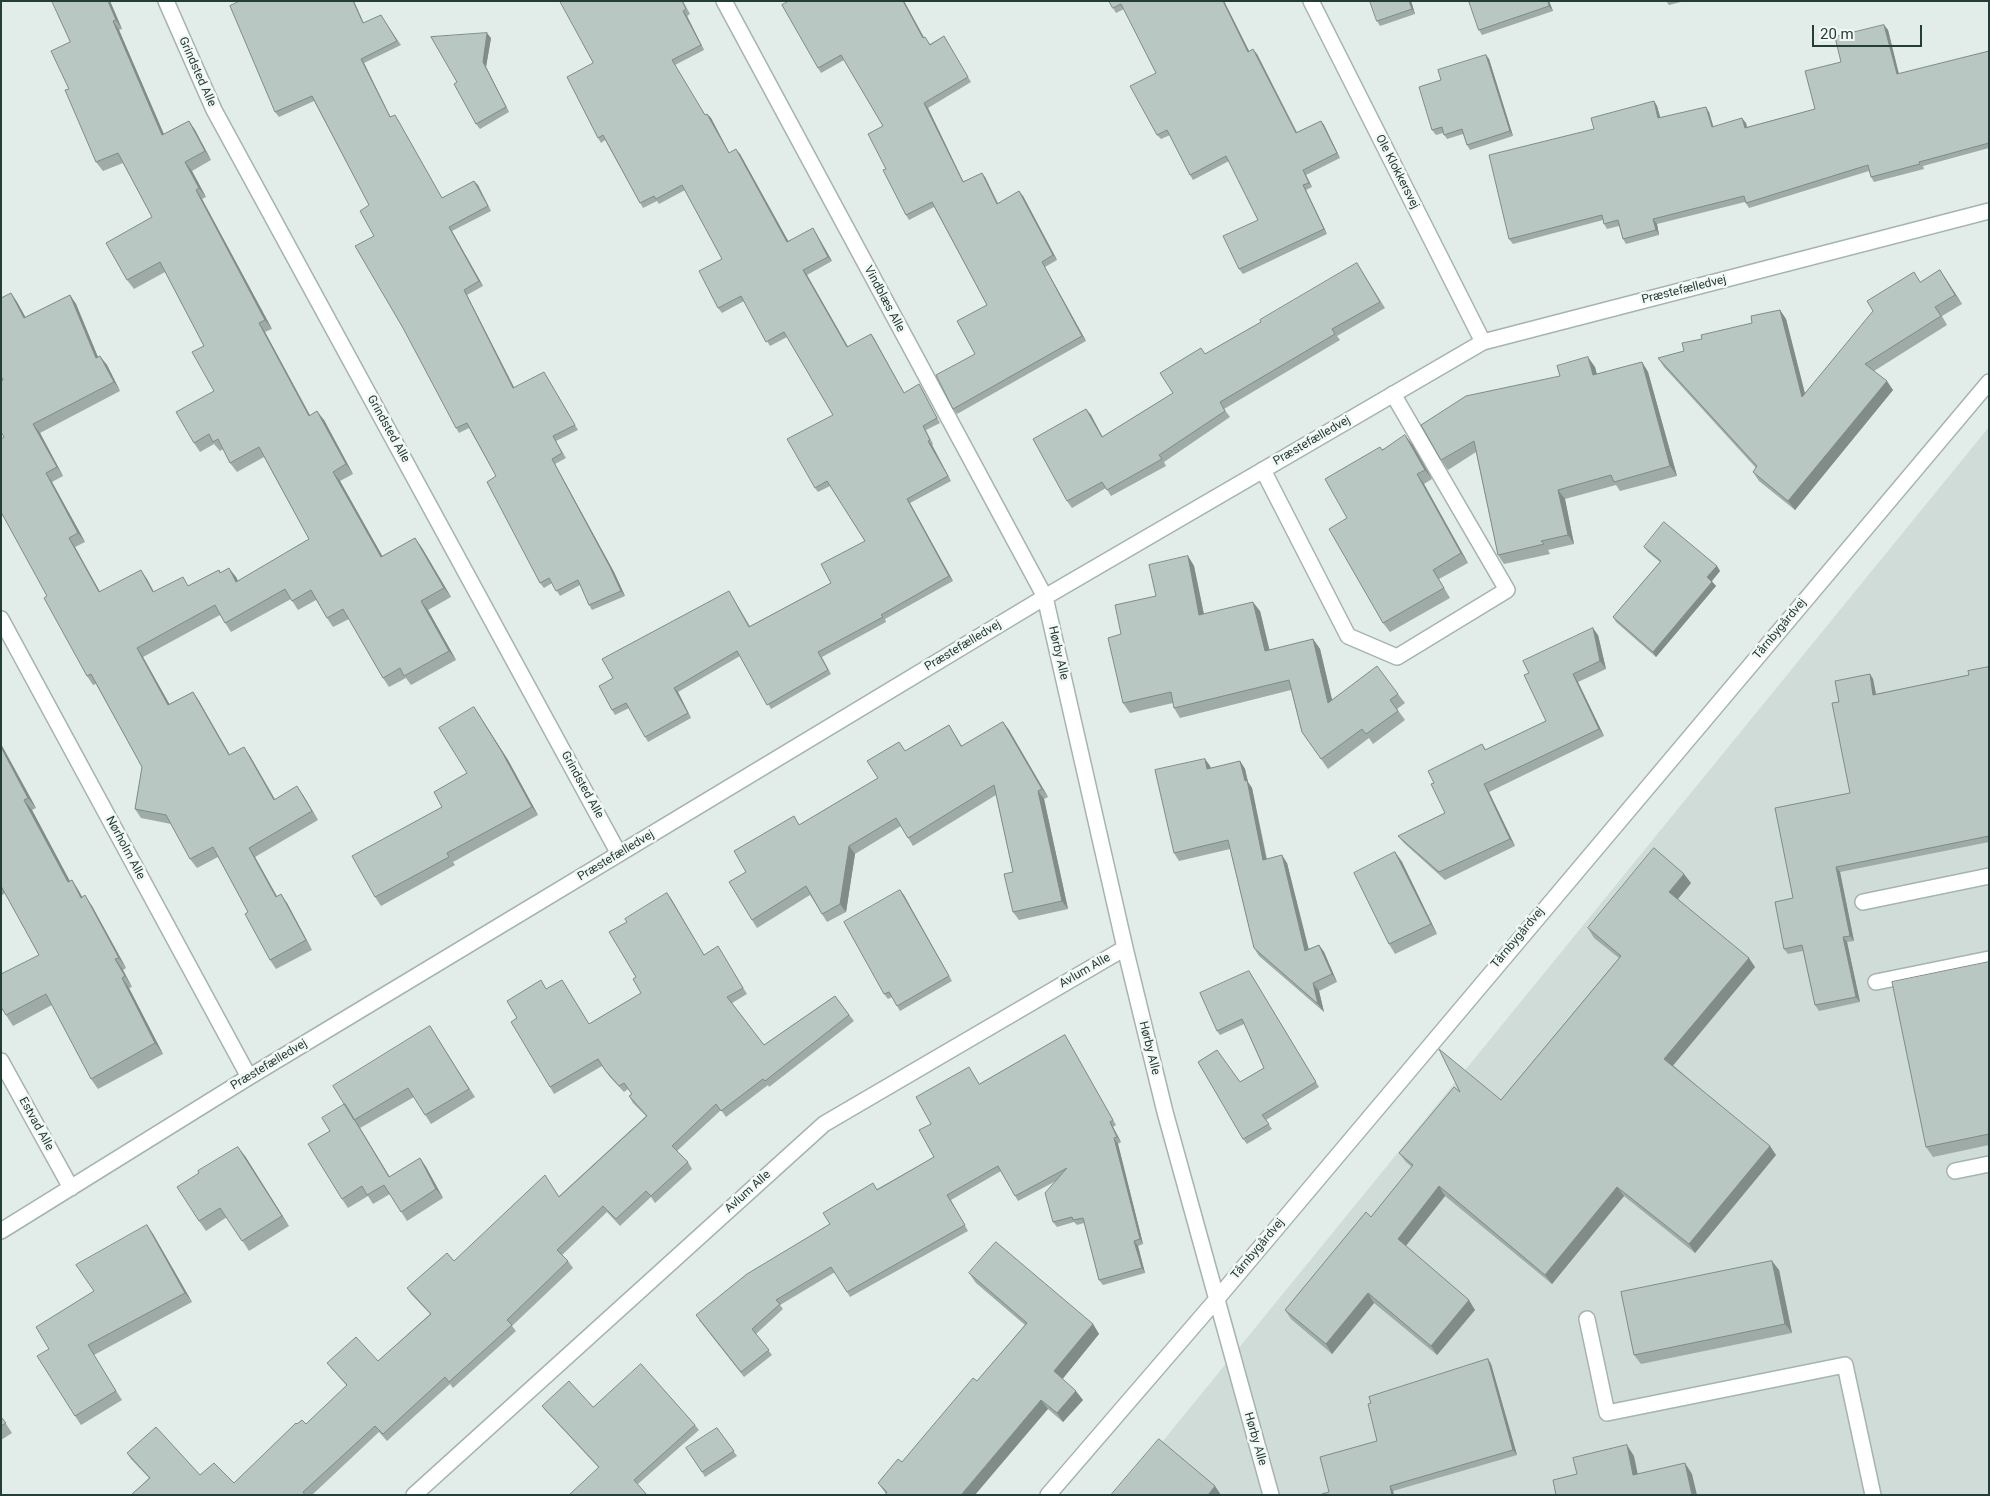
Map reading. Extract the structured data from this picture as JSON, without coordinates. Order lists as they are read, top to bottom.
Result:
{
  "streets": {
    "street": [
      "Grindsted Alle",
      "Ole Klokkersvej",
      "Præstefælledvej",
      "Vindblæs Alle",
      "Tårnbygårdvej",
      "Hørby Alle",
      "Nørholm Alle",
      "Avlum Alle",
      "Estvad Alle"
    ]
  },
  "crossings": [
    ["Grindsted Alle", "Præstefælledvej"],
    ["Ole Klokkersvej", "Præstefælledvej"],
    ["Præstefælledvej", "Vindblæs Alle"],
    ["Præstefælledvej", "Hørby Alle"],
    ["Præstefælledvej", "Nørholm Alle"],
    ["Præstefælledvej", "Estvad Alle"],
    ["Vindblæs Alle", "Hørby Alle"],
    ["Tårnbygårdvej", "Hørby Alle"],
    ["Hørby Alle", "Avlum Alle"]
  ],
  "scale_bar": "20 m"
}
